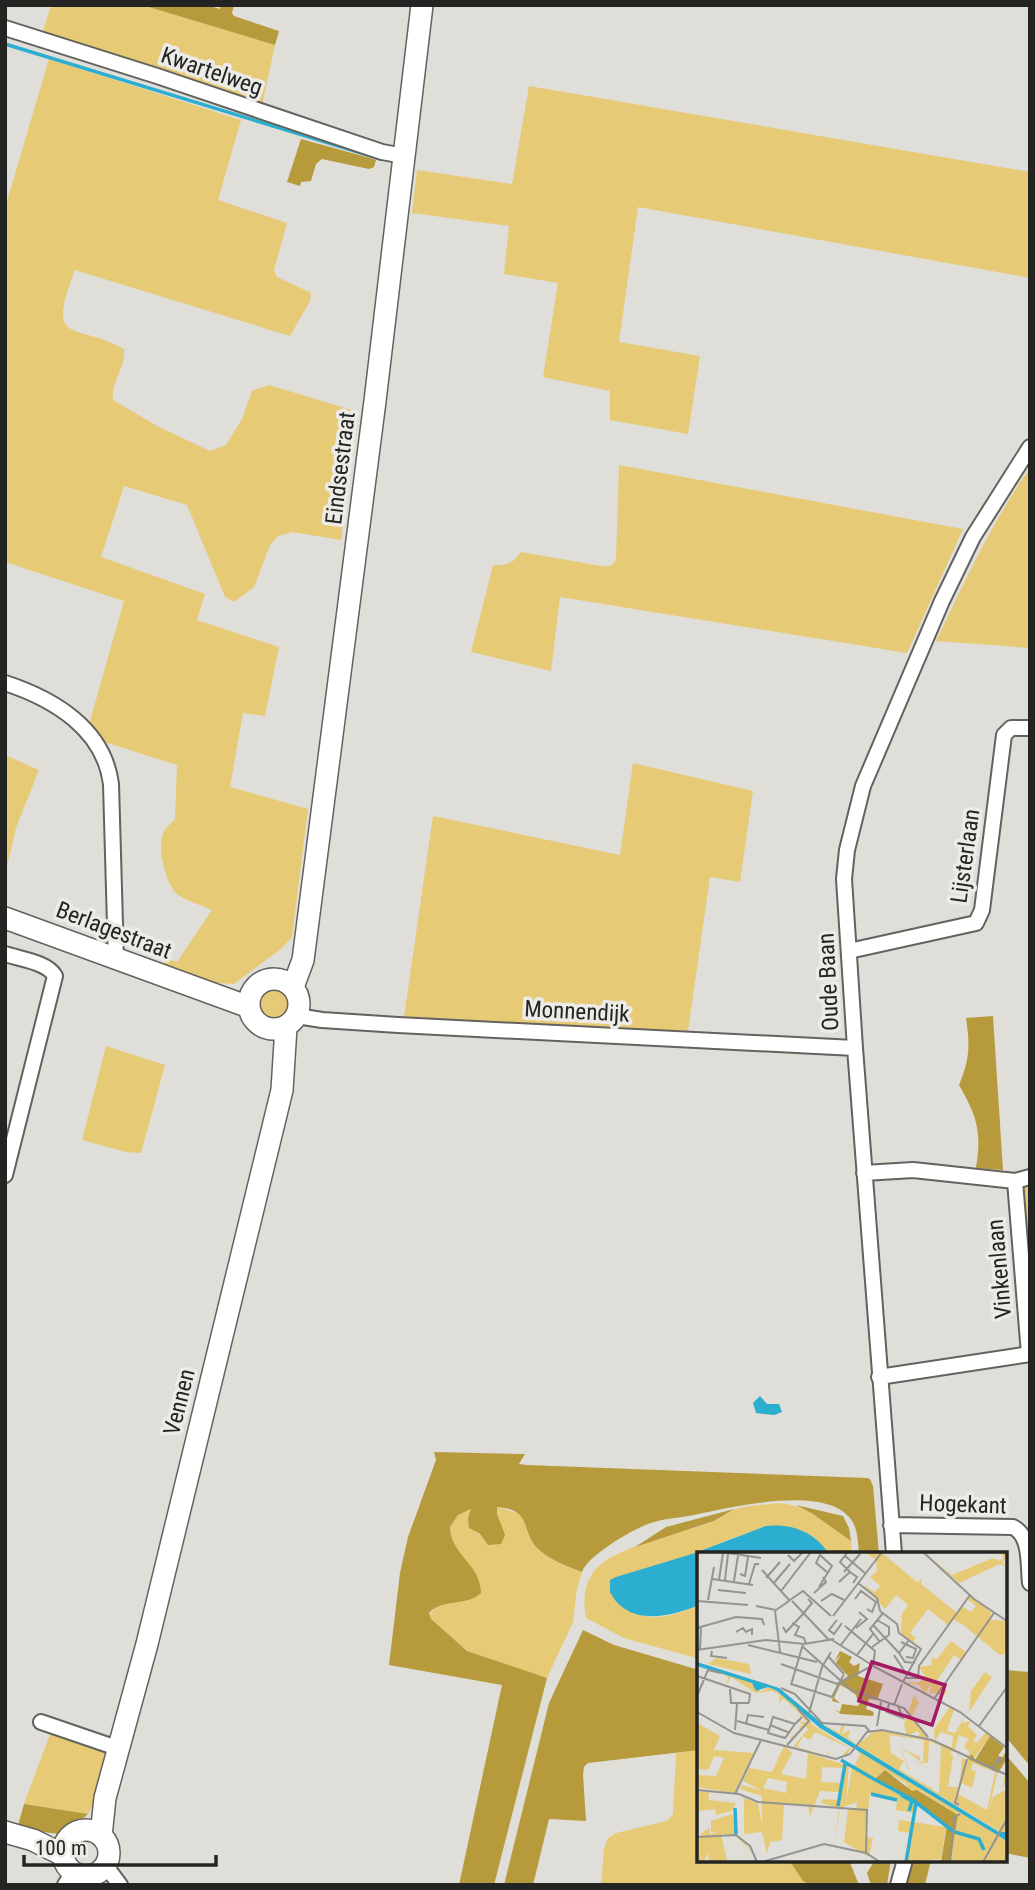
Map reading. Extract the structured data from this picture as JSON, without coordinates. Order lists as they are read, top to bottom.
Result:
{
  "streets": {
    "street": [
      "Kwartelweg",
      "Eindsestraat",
      "Lijsterlaan",
      "Berlagestraat",
      "Oude Baan",
      "Monnendijk",
      "Vinkenlaan",
      "Vennen",
      "Hogekant"
    ]
  },
  "crossings": [
    ["Kwartelweg", "Eindsestraat"],
    ["Eindsestraat", "Berlagestraat"],
    ["Eindsestraat", "Monnendijk"],
    ["Eindsestraat", "Vennen"],
    ["Lijsterlaan", "Oude Baan"],
    ["Berlagestraat", "Monnendijk"],
    ["Berlagestraat", "Vennen"],
    ["Oude Baan", "Monnendijk"],
    ["Oude Baan", "Hogekant"],
    ["Monnendijk", "Vennen"]
  ],
  "scale_bar": "100 m"
}
